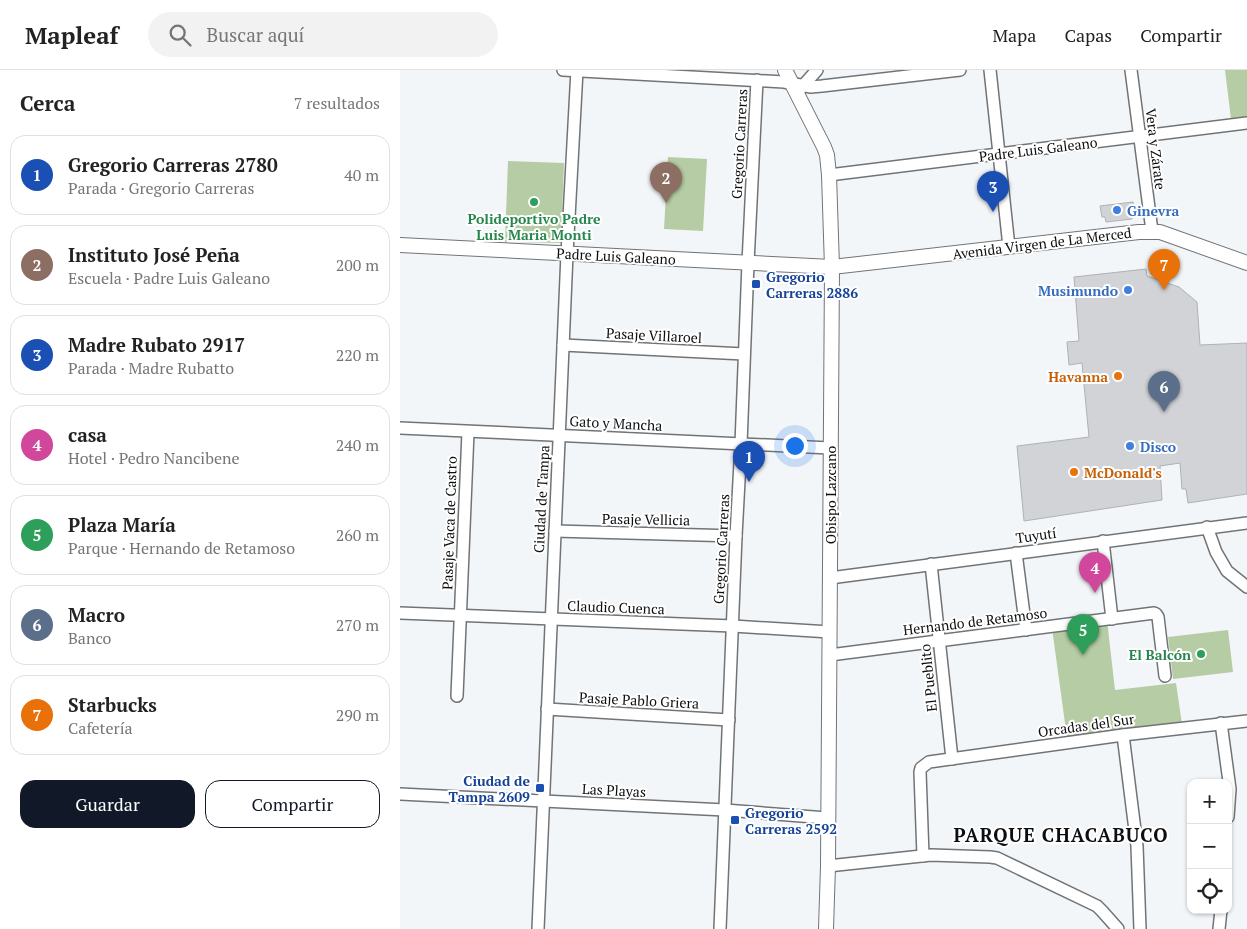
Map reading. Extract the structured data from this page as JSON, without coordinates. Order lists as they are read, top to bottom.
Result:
{
  "streets": {
    "main road": ["Padre Luis Galeano", "Avenida Virgen de La Merced", "Obispo Lazcano"],
    "street": [
      "Gregorio Carreras",
      "Vera y Zárate",
      "Pasaje Villaroel",
      "Gato y Mancha",
      "Ciudad de Tampa",
      "Pasaje Vellicia",
      "Pasaje Vaca de Castro",
      "Tuyutí",
      "Claudio Cuenca",
      "Hernando de Retamoso",
      "El Pueblito",
      "Pasaje Pablo Griera",
      "Orcadas del Sur",
      "Las Playas"
    ]
  },
  "crossings": [
    ["Gregorio Carreras", "Padre Luis Galeano"],
    ["Gregorio Carreras", "Pasaje Villaroel"],
    ["Gregorio Carreras", "Gato y Mancha"],
    ["Gregorio Carreras", "Pasaje Vellicia"],
    ["Gregorio Carreras", "Claudio Cuenca"],
    ["Gregorio Carreras", "Pasaje Pablo Griera"],
    ["Gregorio Carreras", "Las Playas"],
    ["Padre Luis Galeano", "Vera y Zárate"],
    ["Padre Luis Galeano", "Avenida Virgen de La Merced"],
    ["Padre Luis Galeano", "Obispo Lazcano"],
    ["Padre Luis Galeano", "Ciudad de Tampa"],
    ["Vera y Zárate", "Avenida Virgen de La Merced"],
    ["Avenida Virgen de La Merced", "Obispo Lazcano"],
    ["Pasaje Villaroel", "Ciudad de Tampa"],
    ["Gato y Mancha", "Obispo Lazcano"],
    ["Gato y Mancha", "Ciudad de Tampa"],
    ["Gato y Mancha", "Pasaje Vaca de Castro"],
    ["Obispo Lazcano", "Tuyutí"],
    ["Obispo Lazcano", "Claudio Cuenca"],
    ["Obispo Lazcano", "Hernando de Retamoso"],
    ["Obispo Lazcano", "Las Playas"],
    ["Ciudad de Tampa", "Pasaje Vellicia"],
    ["Ciudad de Tampa", "Claudio Cuenca"],
    ["Ciudad de Tampa", "Pasaje Pablo Griera"],
    ["Ciudad de Tampa", "Las Playas"],
    ["Pasaje Vaca de Castro", "Claudio Cuenca"],
    ["Tuyutí", "El Pueblito"],
    ["Hernando de Retamoso", "El Pueblito"],
    ["El Pueblito", "Orcadas del Sur"]
  ],
  "districts": ["PARQUE CHACABUCO"],
  "places": {
    "other": [
      "Polideportivo Padre Luis Maria Monti",
      "Ginevra",
      "Musimundo",
      "Havanna",
      "Disco",
      "McDonald's",
      "El Balcón"
    ],
    "transit": ["Gregorio Carreras 2886", "Ciudad de Tampa 2609", "Gregorio Carreras 2592"]
  },
  "page": {
    "header": "Mapleaf",
    "search": "Buscar aquí",
    "nav": ["Mapa", "Capas", "Compartir"],
    "heading": ["Cerca", "7 resultados"],
    "list": [
      {
        "mark": "1",
        "name": "Gregorio Carreras 2780",
        "note": "Parada · Gregorio Carreras",
        "value": "40 m"
      },
      {
        "mark": "2",
        "name": "Instituto José Peña",
        "note": "Escuela · Padre Luis Galeano",
        "value": "200 m"
      },
      {
        "mark": "3",
        "name": "Madre Rubato 2917",
        "note": "Parada · Madre Rubatto",
        "value": "220 m"
      },
      {
        "mark": "4",
        "name": "casa",
        "note": "Hotel · Pedro Nancibene",
        "value": "240 m"
      },
      {
        "mark": "5",
        "name": "Plaza María",
        "note": "Parque · Hernando de Retamoso",
        "value": "260 m"
      },
      {
        "mark": "6",
        "name": "Macro",
        "note": "Banco",
        "value": "270 m"
      },
      {
        "mark": "7",
        "name": "Starbucks",
        "note": "Cafetería",
        "value": "290 m"
      }
    ],
    "pins": [
      "2",
      "3",
      "7",
      "6",
      "1",
      "4",
      "5"
    ],
    "buttons": ["Guardar", "Compartir"],
    "map_buttons": ["+", "−"]
  }
}
